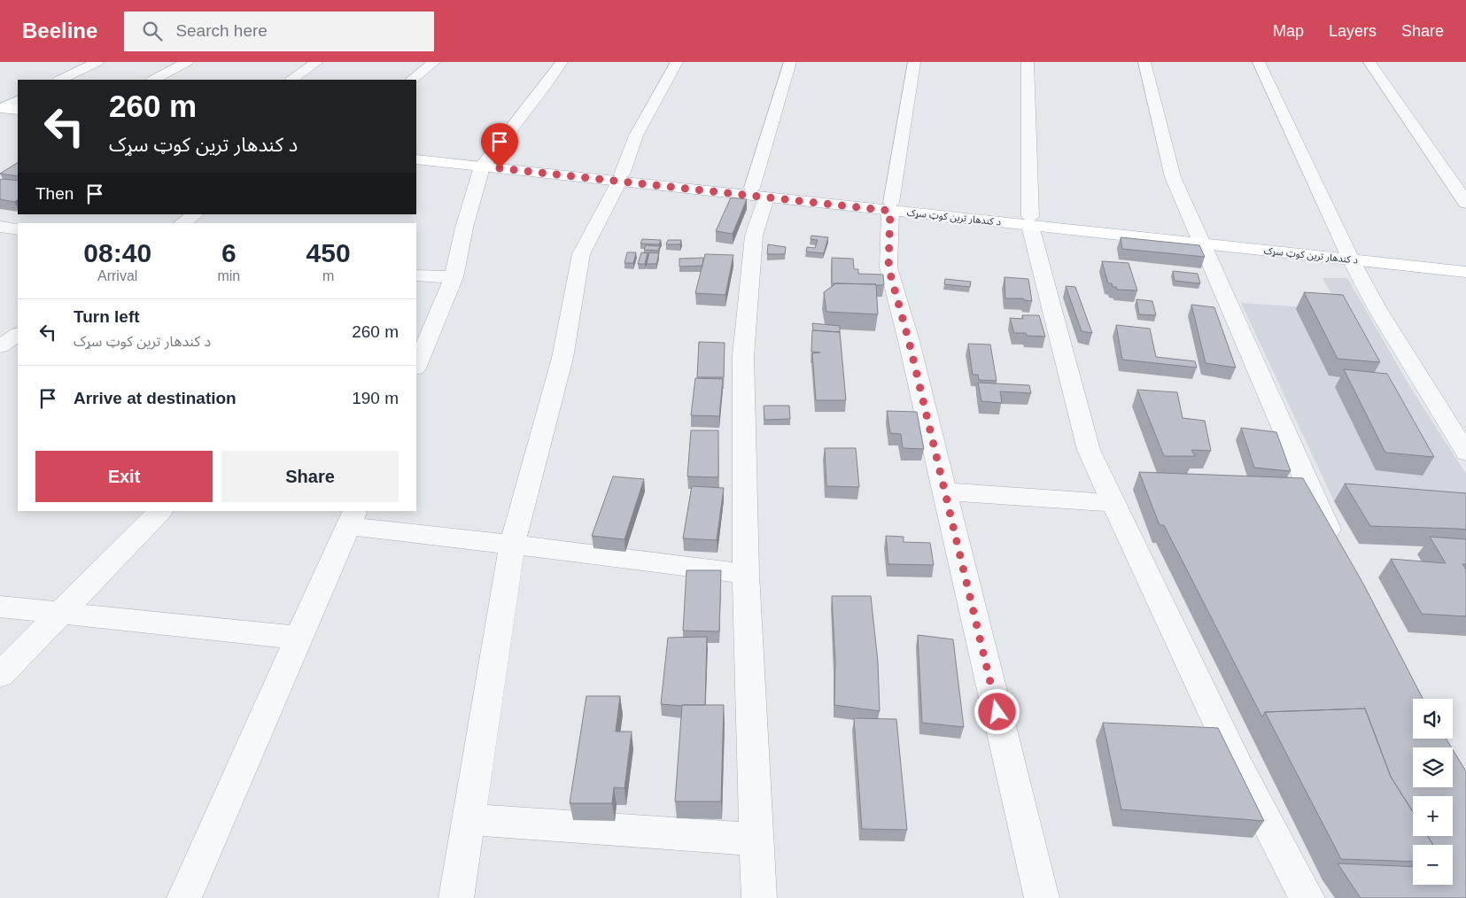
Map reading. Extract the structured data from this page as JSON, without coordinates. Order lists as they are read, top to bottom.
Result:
{
  "streets": {
    "main road": ["د کندهار ترين کوټ سړک"]
  },
  "page": {
    "header": "Beeline",
    "search": "Search here",
    "nav": ["Map", "Layers", "Share"],
    "turn": ["260 m", "د کندهار ترين کوټ سړک"],
    "then": "Then",
    "eta": [
      "08:40",
      "Arrival",
      "6",
      "min",
      "450",
      "m"
    ],
    "list": [
      {
        "name": "Turn left",
        "note": "د کندهار ترين کوټ سړک",
        "value": "260 m"
      },
      {
        "name": "Arrive at destination",
        "value": "190 m"
      }
    ],
    "buttons": ["Exit", "Share"],
    "map_buttons": ["+", "−"]
  }
}
